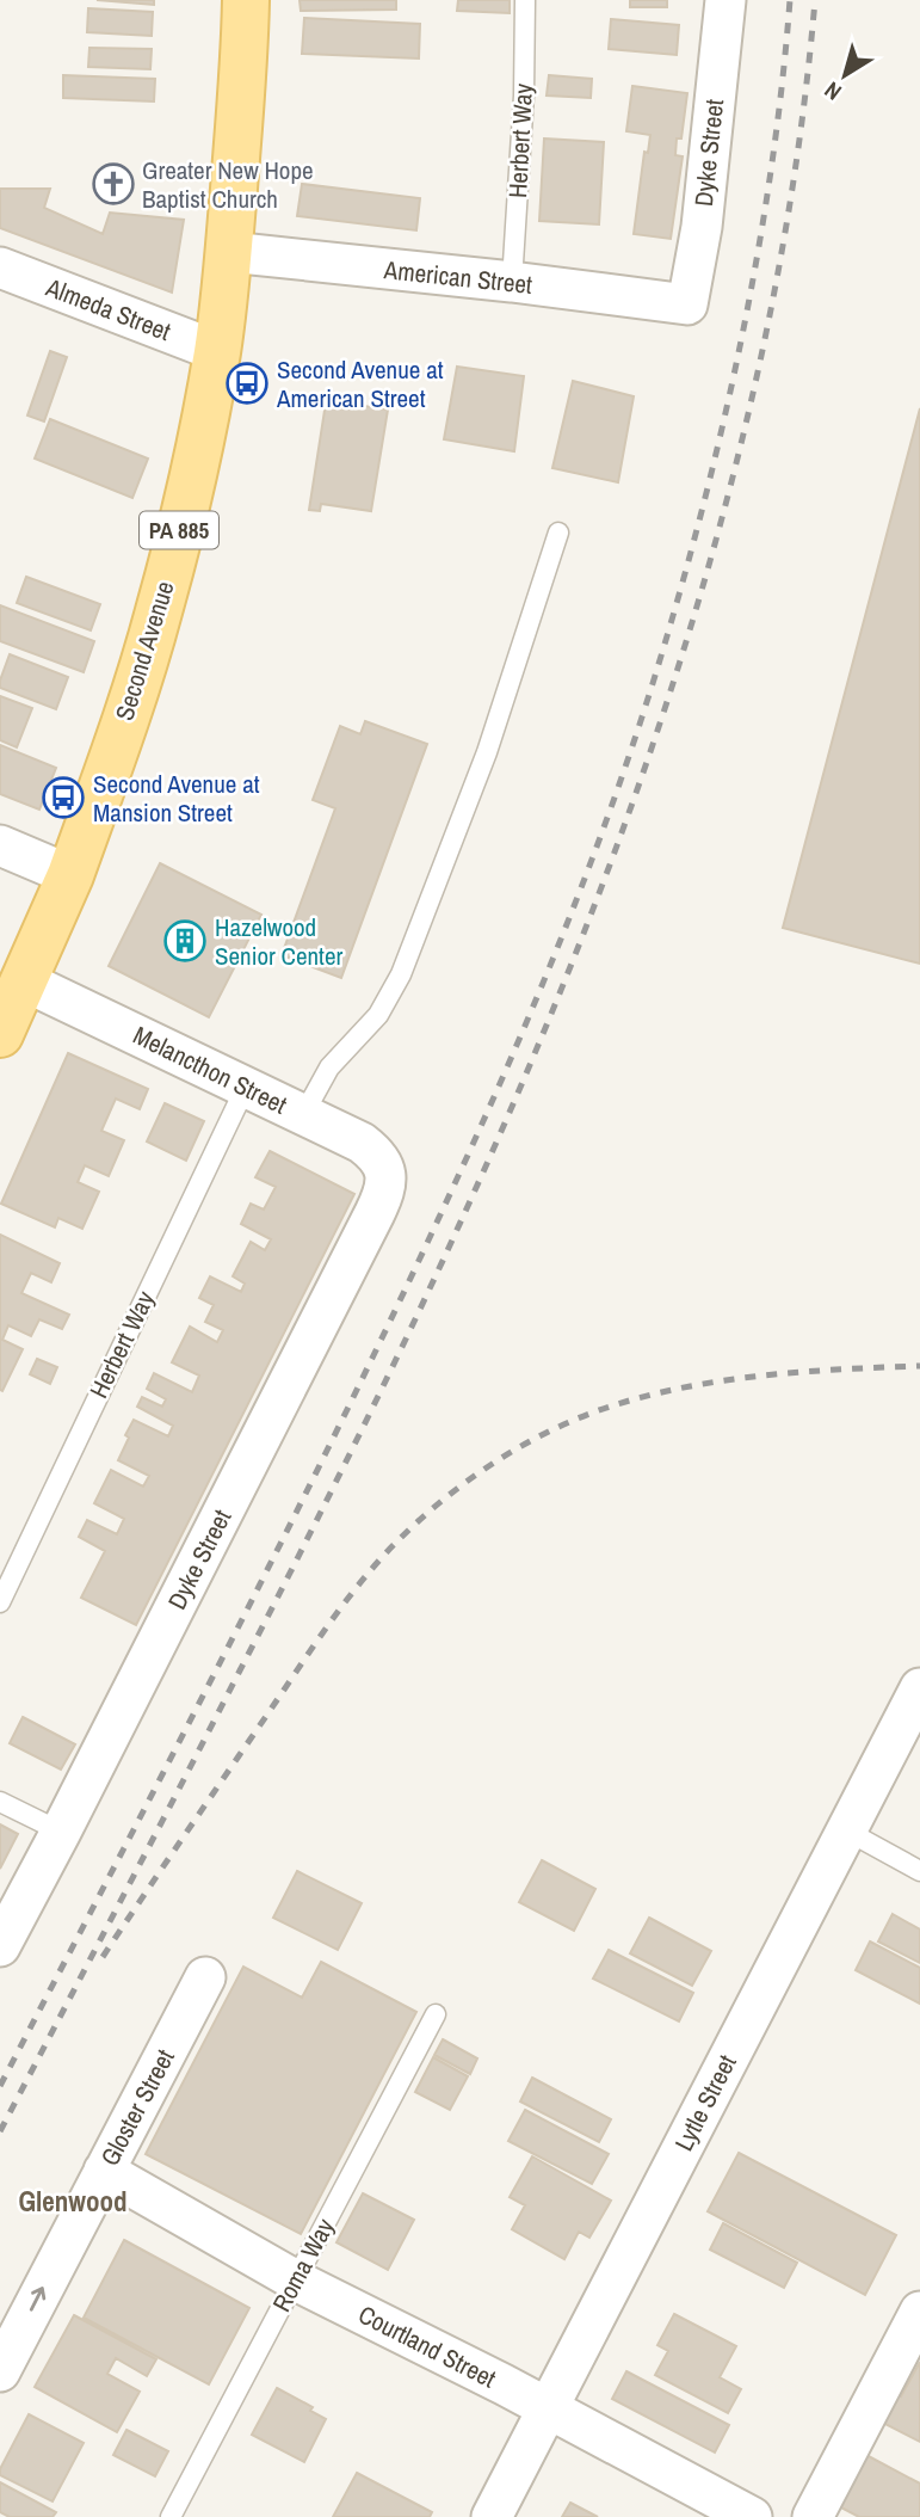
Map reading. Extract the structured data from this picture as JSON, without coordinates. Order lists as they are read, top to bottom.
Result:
{
  "streets": {
    "main road": ["PA 885", "Second Avenue"],
    "street": [
      "Dyke Street",
      "American Street",
      "Almeda Street",
      "Melancthon Street",
      "Lytle Street",
      "Gloster Street",
      "Courtland Street"
    ],
    "lane": ["Herbert Way", "Roma Way"]
  },
  "crossings": [
    ["Herbert Way", "American Street"],
    ["Herbert Way", "Melancthon Street"],
    ["Dyke Street", "American Street"],
    ["Dyke Street", "Melancthon Street"],
    ["American Street", "Second Avenue"],
    ["Almeda Street", "Second Avenue"],
    ["Second Avenue", "Melancthon Street"],
    ["Lytle Street", "Courtland Street"],
    ["Gloster Street", "Courtland Street"],
    ["Roma Way", "Courtland Street"]
  ],
  "one_way": ["Gloster Street"],
  "districts": ["Glenwood"],
  "places": {
    "church": ["Greater New Hope Baptist Church"],
    "bus stop": ["Second Avenue at American Street", "Second Avenue at Mansion Street"],
    "building": ["Hazelwood Senior Center"]
  },
  "north": "bottom left"
}
